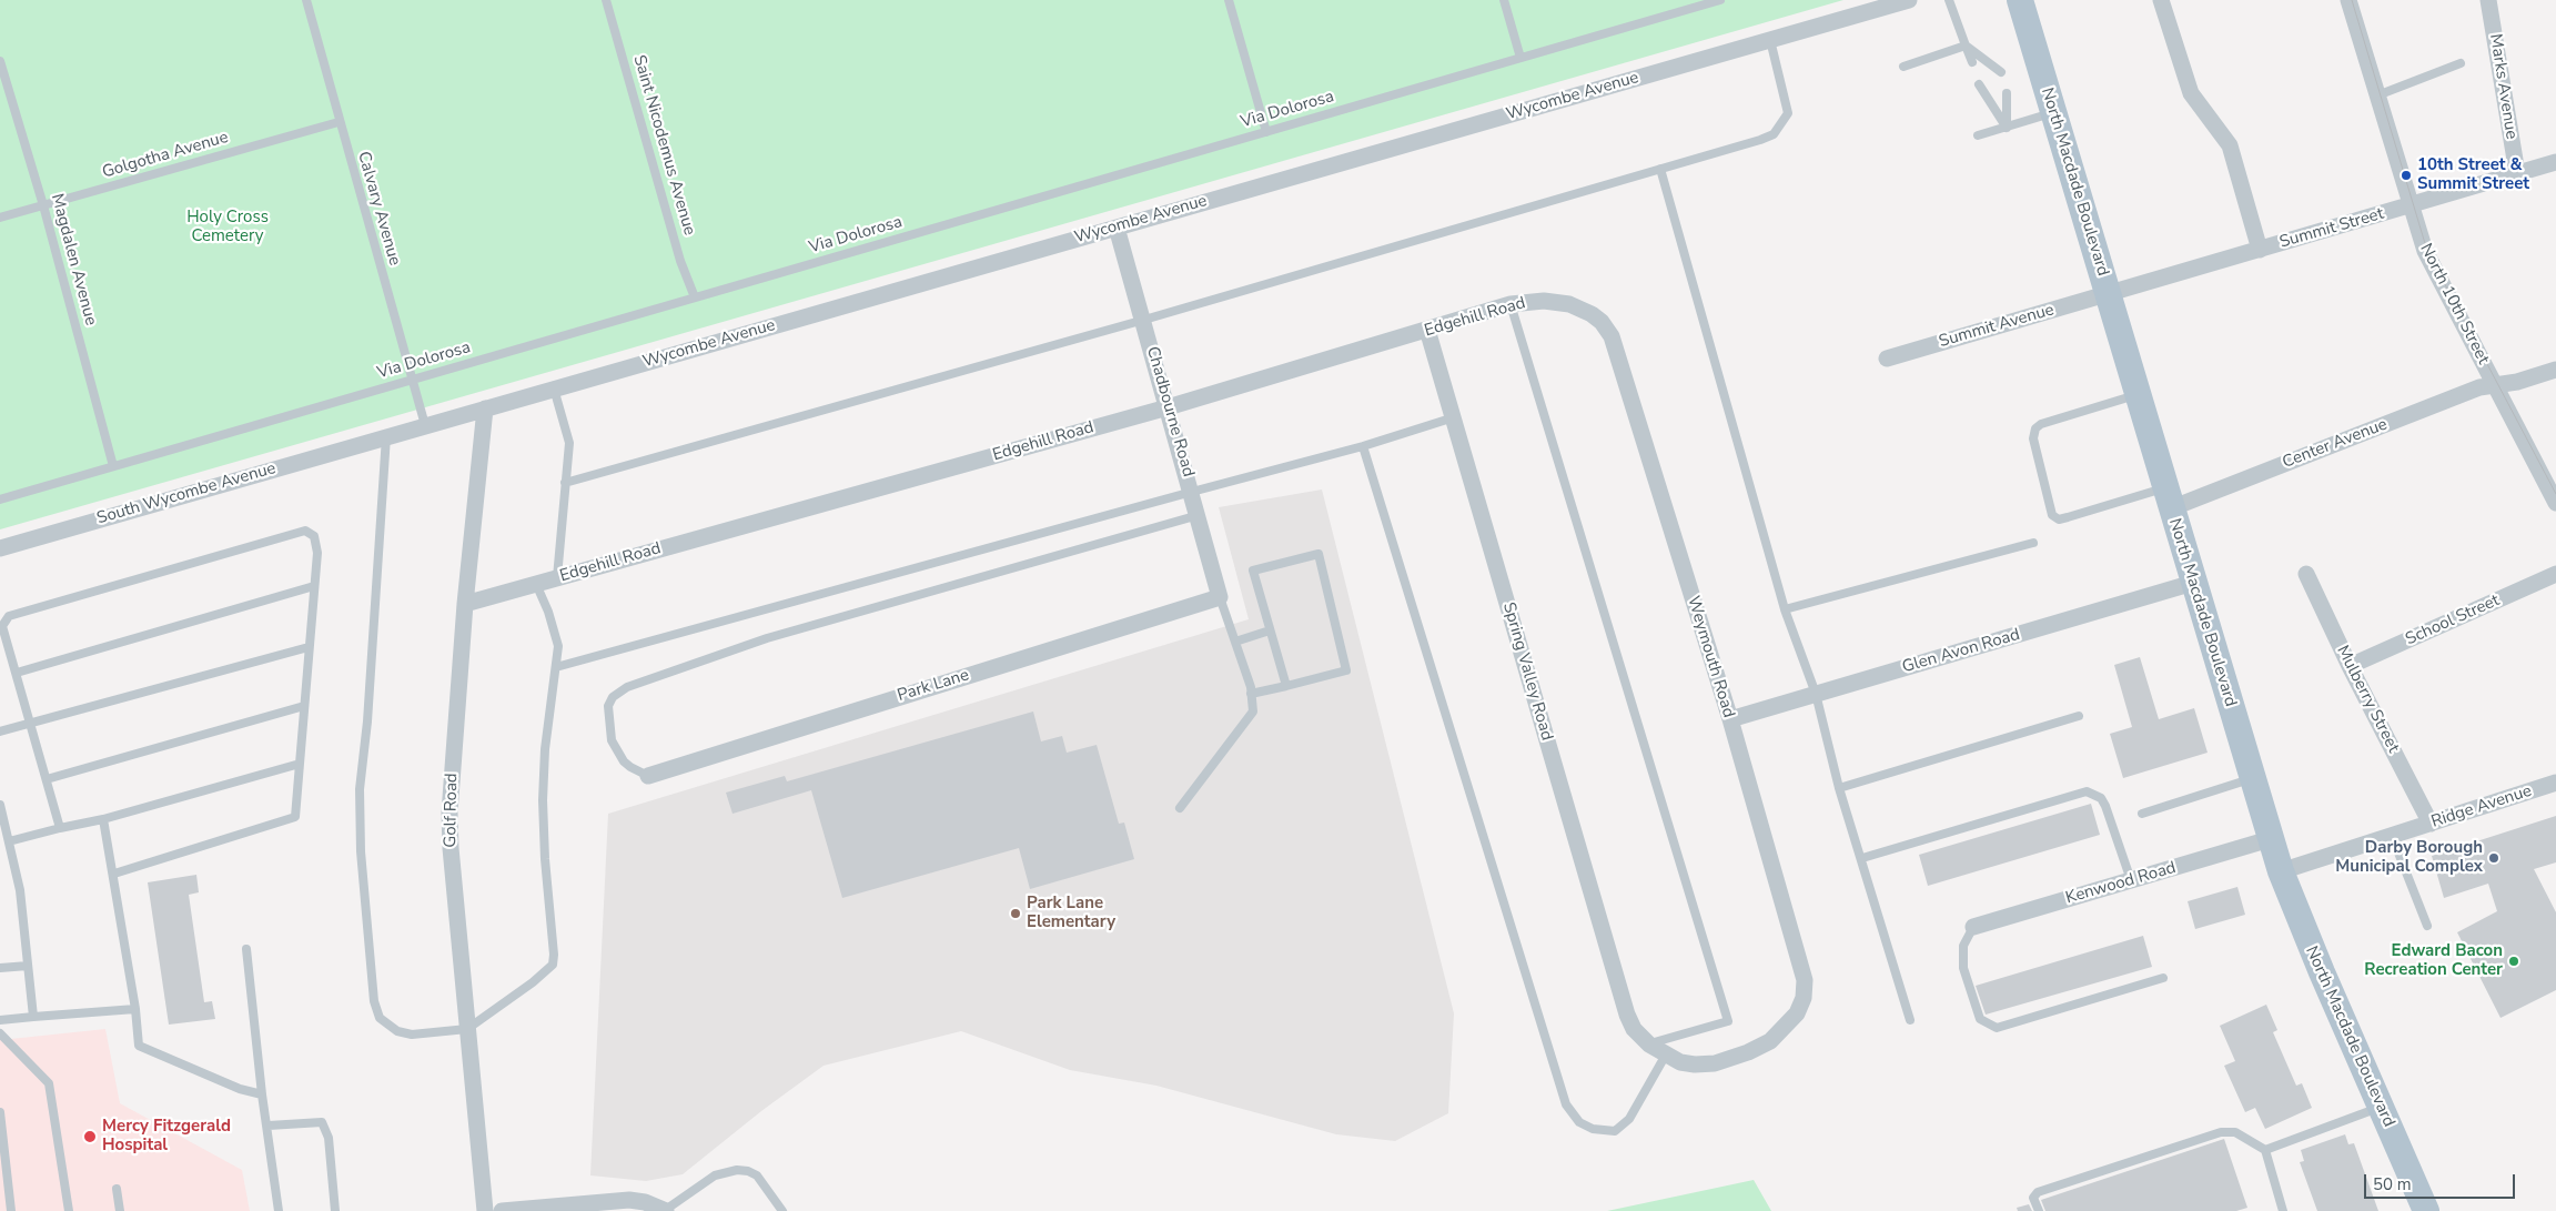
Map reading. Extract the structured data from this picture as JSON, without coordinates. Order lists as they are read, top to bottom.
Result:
{
  "streets": {
    "main road": ["North Macdade Boulevard"],
    "street": [
      "Marks Avenue",
      "Wycombe Avenue",
      "Summit Street",
      "North 10th Street",
      "Edgehill Road",
      "Summit Avenue",
      "Chadbourne Road",
      "Center Avenue",
      "South Wycombe Avenue",
      "School Street",
      "Glen Avon Road",
      "Weymouth Road",
      "Spring Valley Road",
      "Park Lane",
      "Mulberry Street",
      "Ridge Avenue",
      "Golf Road",
      "Kenwood Road"
    ],
    "lane": [
      "Via Dolorosa",
      "Saint Nicodemus Avenue",
      "Golgotha Avenue",
      "Calvary Avenue",
      "Magdalen Avenue"
    ]
  },
  "crossings": [
    ["Marks Avenue", "Summit Street"],
    ["Wycombe Avenue", "Calvary Avenue"],
    ["Wycombe Avenue", "Chadbourne Road"],
    ["Wycombe Avenue", "South Wycombe Avenue"],
    ["Wycombe Avenue", "Golf Road"],
    ["Via Dolorosa", "Saint Nicodemus Avenue"],
    ["Via Dolorosa", "Calvary Avenue"],
    ["Via Dolorosa", "Magdalen Avenue"],
    ["Golgotha Avenue", "Calvary Avenue"],
    ["Golgotha Avenue", "Magdalen Avenue"],
    ["North Macdade Boulevard", "Summit Street"],
    ["North Macdade Boulevard", "Summit Avenue"],
    ["North Macdade Boulevard", "Center Avenue"],
    ["North Macdade Boulevard", "Glen Avon Road"],
    ["North Macdade Boulevard", "Ridge Avenue"],
    ["North Macdade Boulevard", "Kenwood Road"],
    ["Summit Street", "North 10th Street"],
    ["Summit Street", "Summit Avenue"],
    ["North 10th Street", "Center Avenue"],
    ["Edgehill Road", "Chadbourne Road"],
    ["Edgehill Road", "Weymouth Road"],
    ["Edgehill Road", "Spring Valley Road"],
    ["Edgehill Road", "Golf Road"],
    ["Chadbourne Road", "Park Lane"],
    ["School Street", "Mulberry Street"],
    ["Glen Avon Road", "Weymouth Road"],
    ["Weymouth Road", "Spring Valley Road"],
    ["Mulberry Street", "Ridge Avenue"]
  ],
  "parks": ["Holy Cross Cemetery"],
  "places": [
    "10th Street & Summit Street",
    "Darby Borough Municipal Complex",
    "Park Lane Elementary",
    "Edward Bacon Recreation Center",
    "Mercy Fitzgerald Hospital"
  ],
  "scale_bar": "50 m"
}
